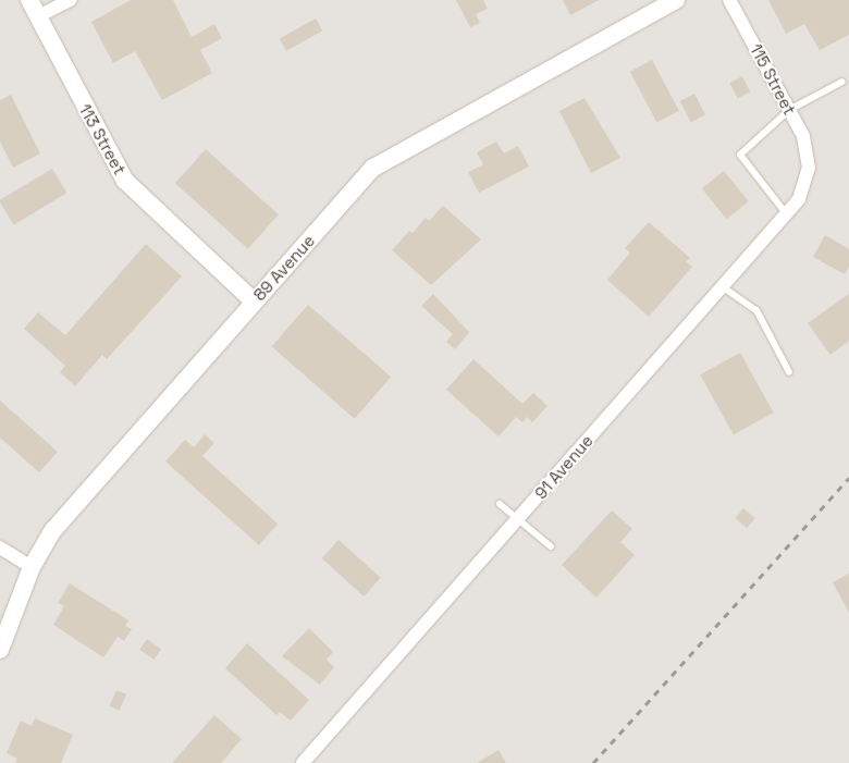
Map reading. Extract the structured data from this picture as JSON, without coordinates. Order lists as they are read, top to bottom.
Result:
{
  "streets": {
    "street": [
      "115 Street",
      "113 Street",
      "89 Avenue",
      "91 Avenue"
    ]
  },
  "crossings": [
    ["115 Street", "91 Avenue"],
    ["113 Street", "89 Avenue"]
  ]
}
